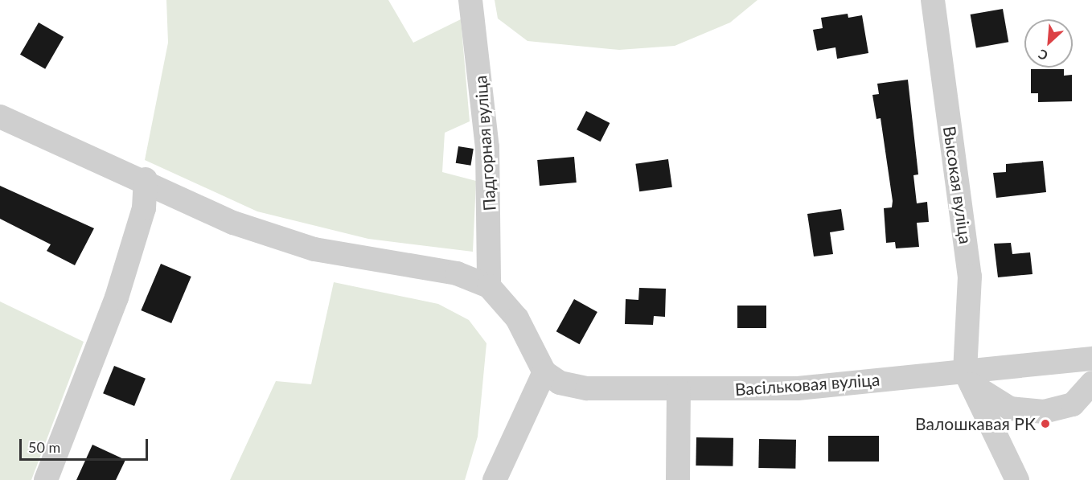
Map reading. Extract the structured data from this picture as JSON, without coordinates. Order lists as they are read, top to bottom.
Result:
{
  "streets": {
    "street": ["Падгорная вуліца", "Высокая вуліца", "Васільковая вуліца"]
  },
  "crossings": [
    ["Высокая вуліца", "Васільковая вуліца"]
  ],
  "places": ["Валошкавая РК"],
  "scale_bar": "50 m",
  "north": "bottom left"
}
